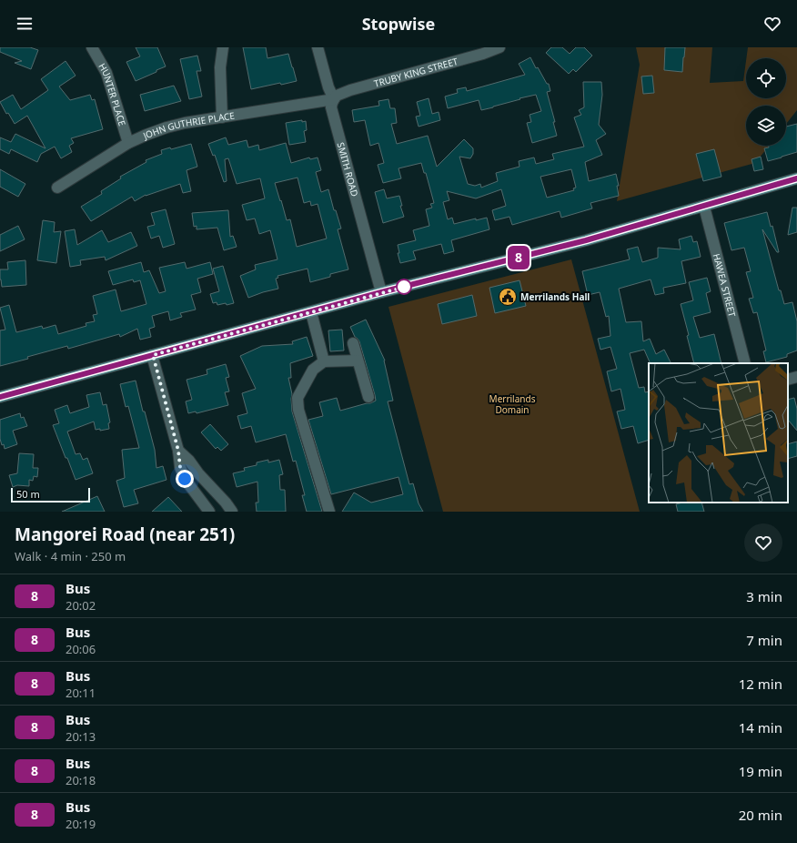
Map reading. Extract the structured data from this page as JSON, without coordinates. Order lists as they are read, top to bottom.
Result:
{
  "streets": {
    "street": [
      "TRUBY KING STREET",
      "HUNTER PLACE",
      "JOHN GUTHRIE PLACE",
      "SMITH ROAD",
      "HAWEA STREET"
    ]
  },
  "crossings": [
    ["TRUBY KING STREET", "JOHN GUTHRIE PLACE"],
    ["TRUBY KING STREET", "SMITH ROAD"],
    ["HUNTER PLACE", "JOHN GUTHRIE PLACE"],
    ["JOHN GUTHRIE PLACE", "SMITH ROAD"]
  ],
  "parks": ["Merrilands Domain"],
  "places": {
    "public building": ["Merrilands Hall"]
  },
  "lines": ["bus line 8"],
  "scale_bar": "50 m",
  "page": {
    "header": "Stopwise",
    "on_map": "8",
    "scale": "50 m",
    "heading": ["Mangorei Road (near 251)", "Walk · 4 min · 250 m"],
    "list": [
      {
        "mark": "8",
        "name": "Bus",
        "note": "20:02",
        "value": "3 min"
      },
      {
        "mark": "8",
        "name": "Bus",
        "note": "20:06",
        "value": "7 min"
      },
      {
        "mark": "8",
        "name": "Bus",
        "note": "20:11",
        "value": "12 min"
      },
      {
        "mark": "8",
        "name": "Bus",
        "note": "20:13",
        "value": "14 min"
      },
      {
        "mark": "8",
        "name": "Bus",
        "note": "20:18",
        "value": "19 min"
      },
      {
        "mark": "8",
        "name": "Bus",
        "note": "20:19",
        "value": "20 min"
      }
    ]
  }
}
